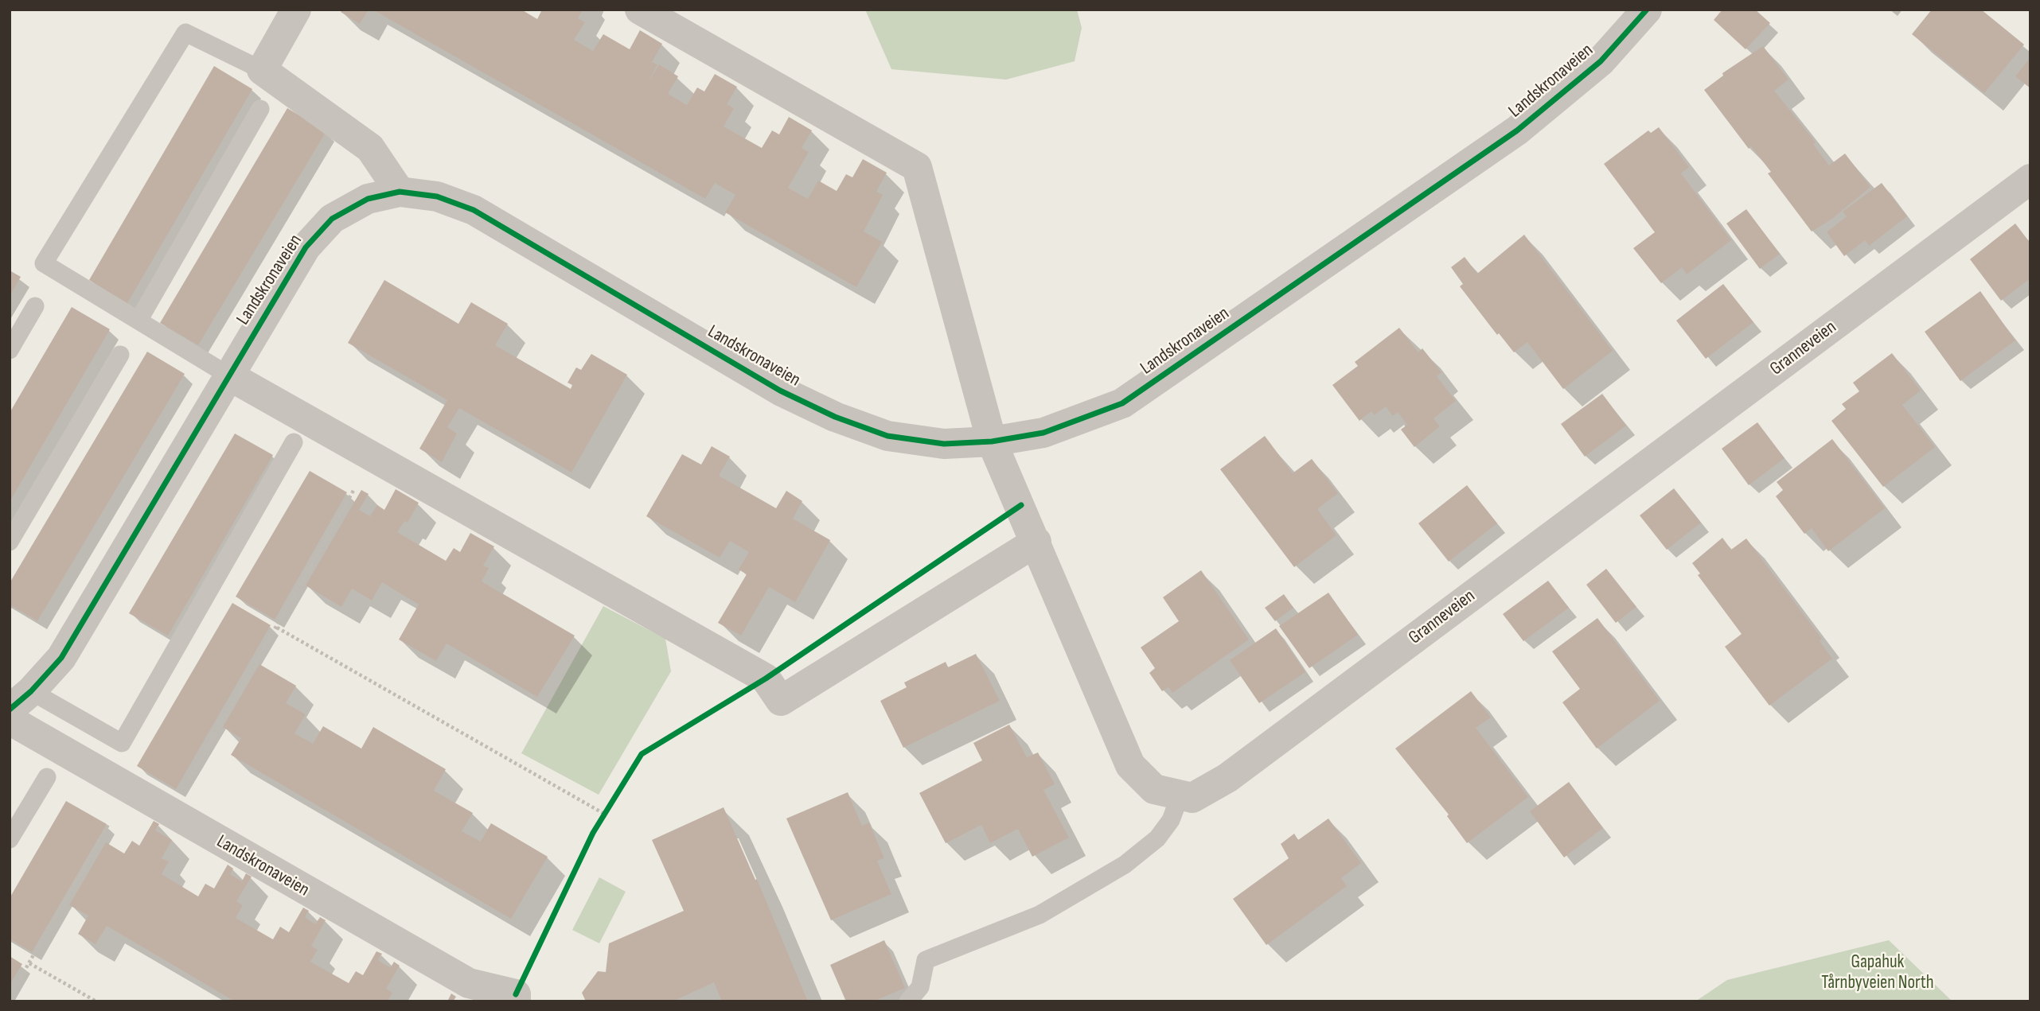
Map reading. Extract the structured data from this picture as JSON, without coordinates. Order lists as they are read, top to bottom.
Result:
{
  "streets": {
    "street": ["Landskronaveien", "Granneveien"]
  },
  "crossings": [
    ["Landskronaveien", "Granneveien"]
  ],
  "parks": ["Gapahuk Tårnbyveien North"]
}
